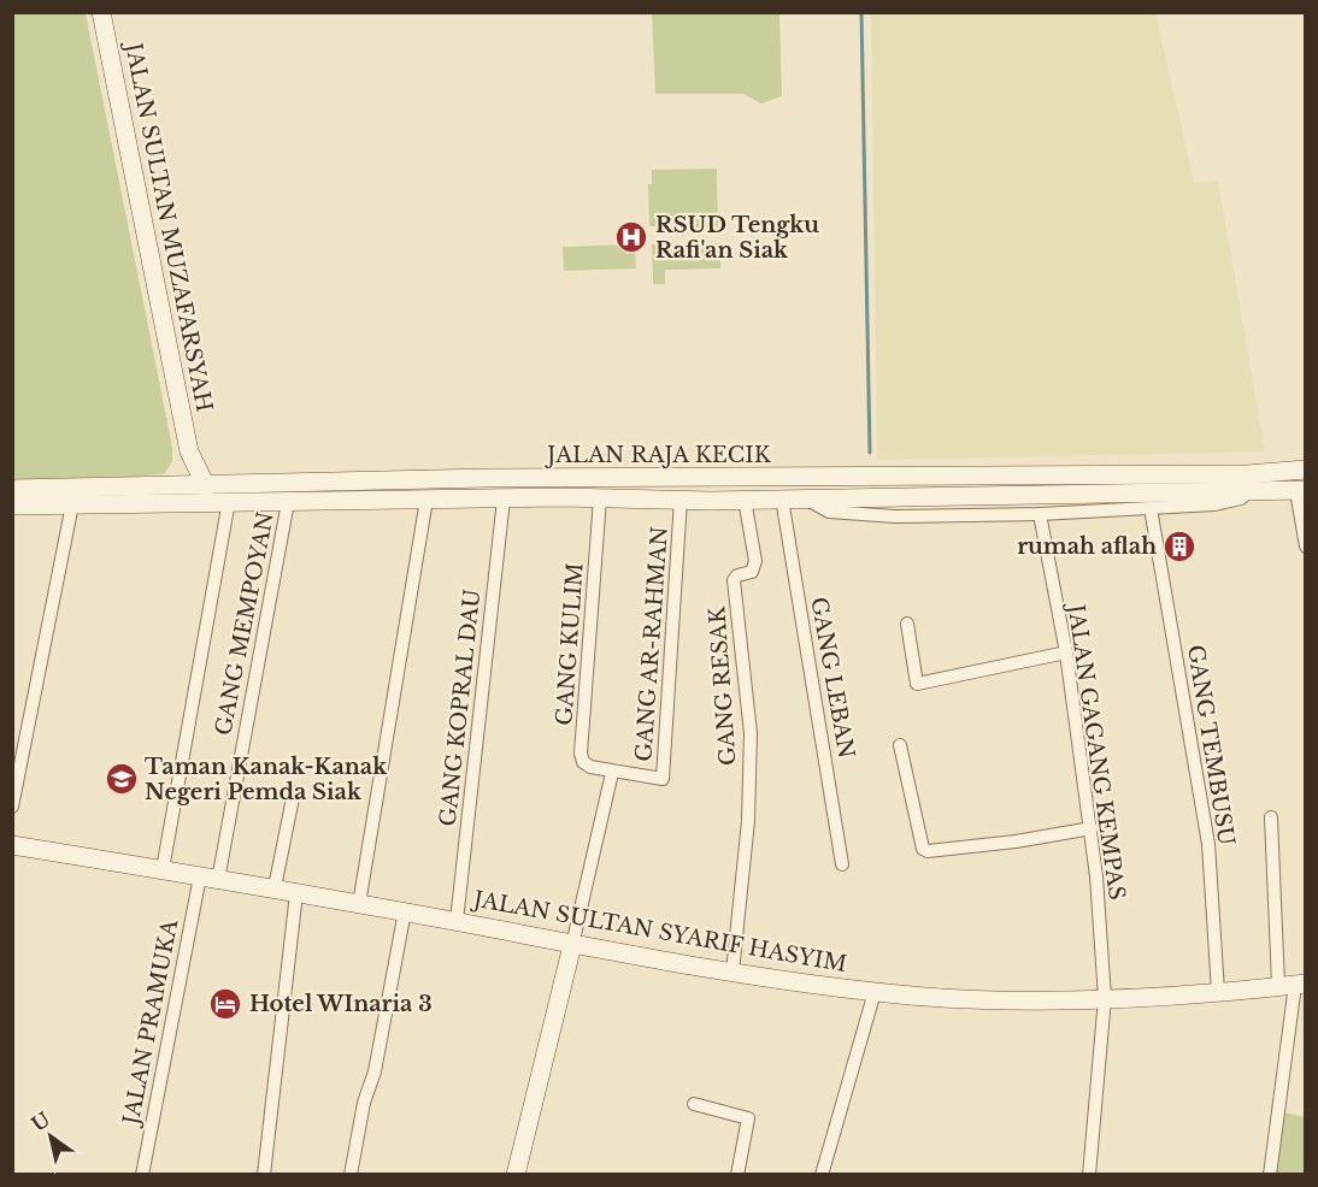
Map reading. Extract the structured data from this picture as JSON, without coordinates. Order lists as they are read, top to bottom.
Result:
{
  "streets": {
    "main road": ["JALAN SULTAN MUZAFARSYAH", "JALAN RAJA KECIK", "JALAN SULTAN SYARIF HASYIM"],
    "street": [
      "GANG MEMPOYAN",
      "GANG KULIM",
      "GANG AR-RAHMAN",
      "GANG LEBAN",
      "GANG RESAK",
      "GANG KOPRAL DAU",
      "GANG TEMBUSU",
      "JALAN GAGANG KEMPAS",
      "JALAN PRAMUKA"
    ]
  },
  "crossings": [
    ["JALAN SULTAN MUZAFARSYAH", "JALAN RAJA KECIK"],
    ["JALAN RAJA KECIK", "GANG MEMPOYAN"],
    ["JALAN RAJA KECIK", "GANG KULIM"],
    ["JALAN RAJA KECIK", "GANG AR-RAHMAN"],
    ["JALAN RAJA KECIK", "GANG LEBAN"],
    ["JALAN RAJA KECIK", "GANG RESAK"],
    ["JALAN RAJA KECIK", "GANG KOPRAL DAU"],
    ["GANG MEMPOYAN", "JALAN SULTAN SYARIF HASYIM"],
    ["GANG MEMPOYAN", "JALAN PRAMUKA"],
    ["GANG KULIM", "GANG AR-RAHMAN"],
    ["GANG AR-RAHMAN", "JALAN SULTAN SYARIF HASYIM"],
    ["GANG RESAK", "JALAN SULTAN SYARIF HASYIM"],
    ["GANG KOPRAL DAU", "JALAN SULTAN SYARIF HASYIM"],
    ["GANG TEMBUSU", "JALAN SULTAN SYARIF HASYIM"],
    ["JALAN GAGANG KEMPAS", "JALAN SULTAN SYARIF HASYIM"],
    ["JALAN SULTAN SYARIF HASYIM", "JALAN PRAMUKA"]
  ],
  "places": {
    "hospital": ["RSUD Tengku Rafi'an Siak"],
    "building": ["rumah aflah"],
    "school or university": ["Taman Kanak-Kanak Negeri Pemda Siak"],
    "hotel": ["Hotel WInaria 3"]
  },
  "north": "top left"
}
